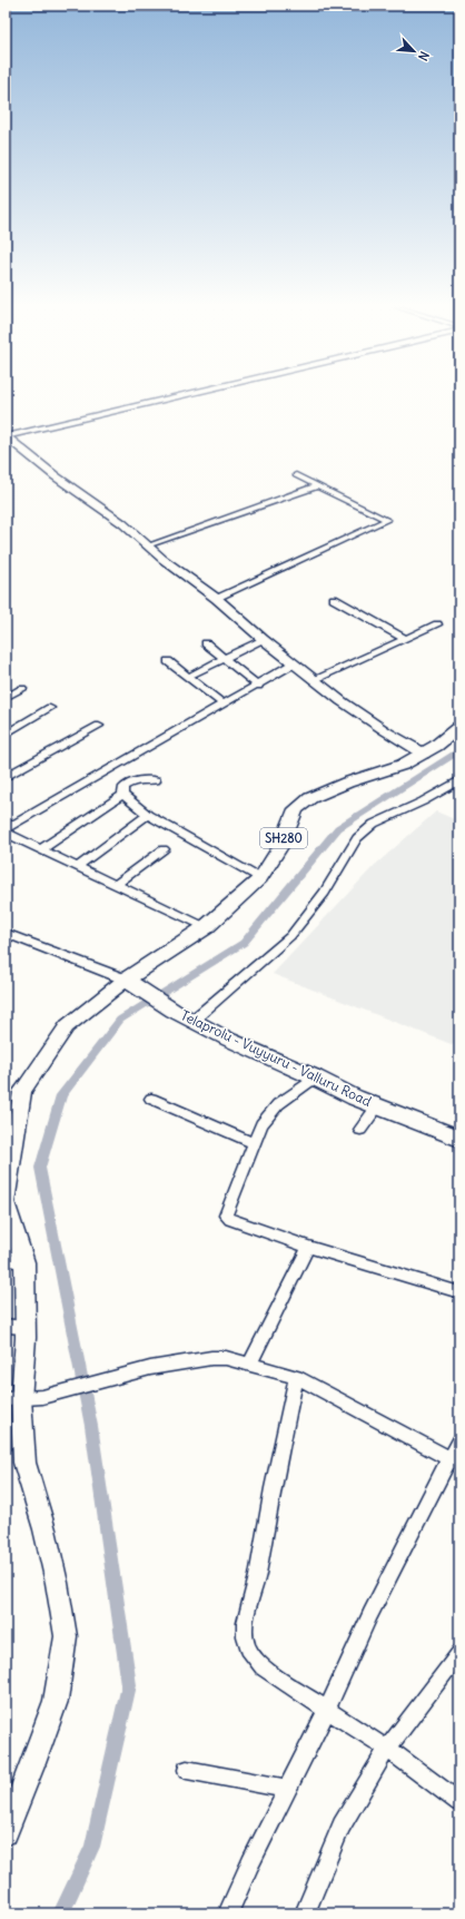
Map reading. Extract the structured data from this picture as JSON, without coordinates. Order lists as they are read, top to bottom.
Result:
{
  "streets": {
    "main road": ["SH280", "Telaprolu - Vuyyuru - Valluru Road"]
  },
  "crossings": [
    ["SH280", "Telaprolu - Vuyyuru - Valluru Road"]
  ],
  "north": "bottom right"
}
